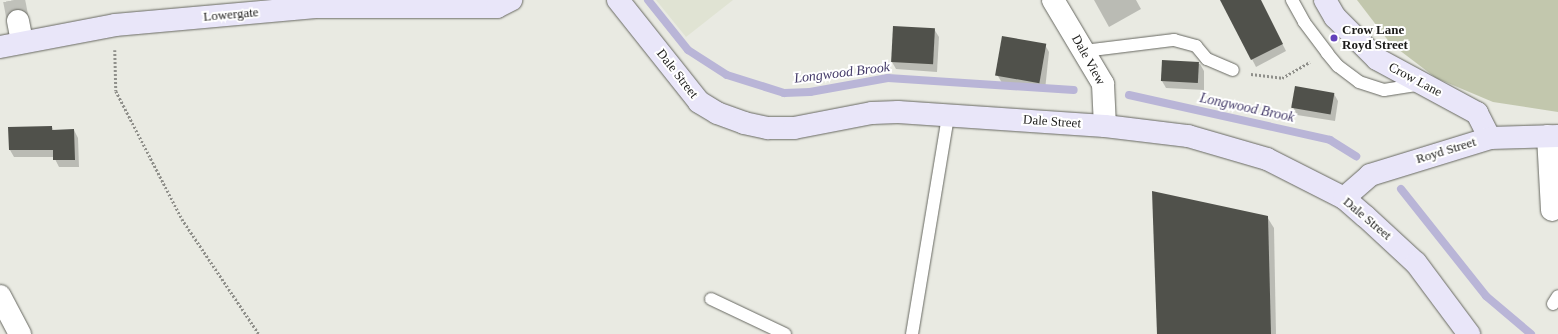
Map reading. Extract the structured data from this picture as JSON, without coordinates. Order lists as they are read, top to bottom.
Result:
{
  "streets": {
    "street": [
      "Lowergate",
      "Dale View",
      "Dale Street",
      "Crow Lane",
      "Royd Street"
    ]
  },
  "crossings": [
    ["Dale View", "Dale Street"],
    ["Dale Street", "Royd Street"],
    ["Crow Lane", "Royd Street"]
  ],
  "water": ["Longwood Brook"],
  "places": ["Crow Lane Royd Street"]
}
